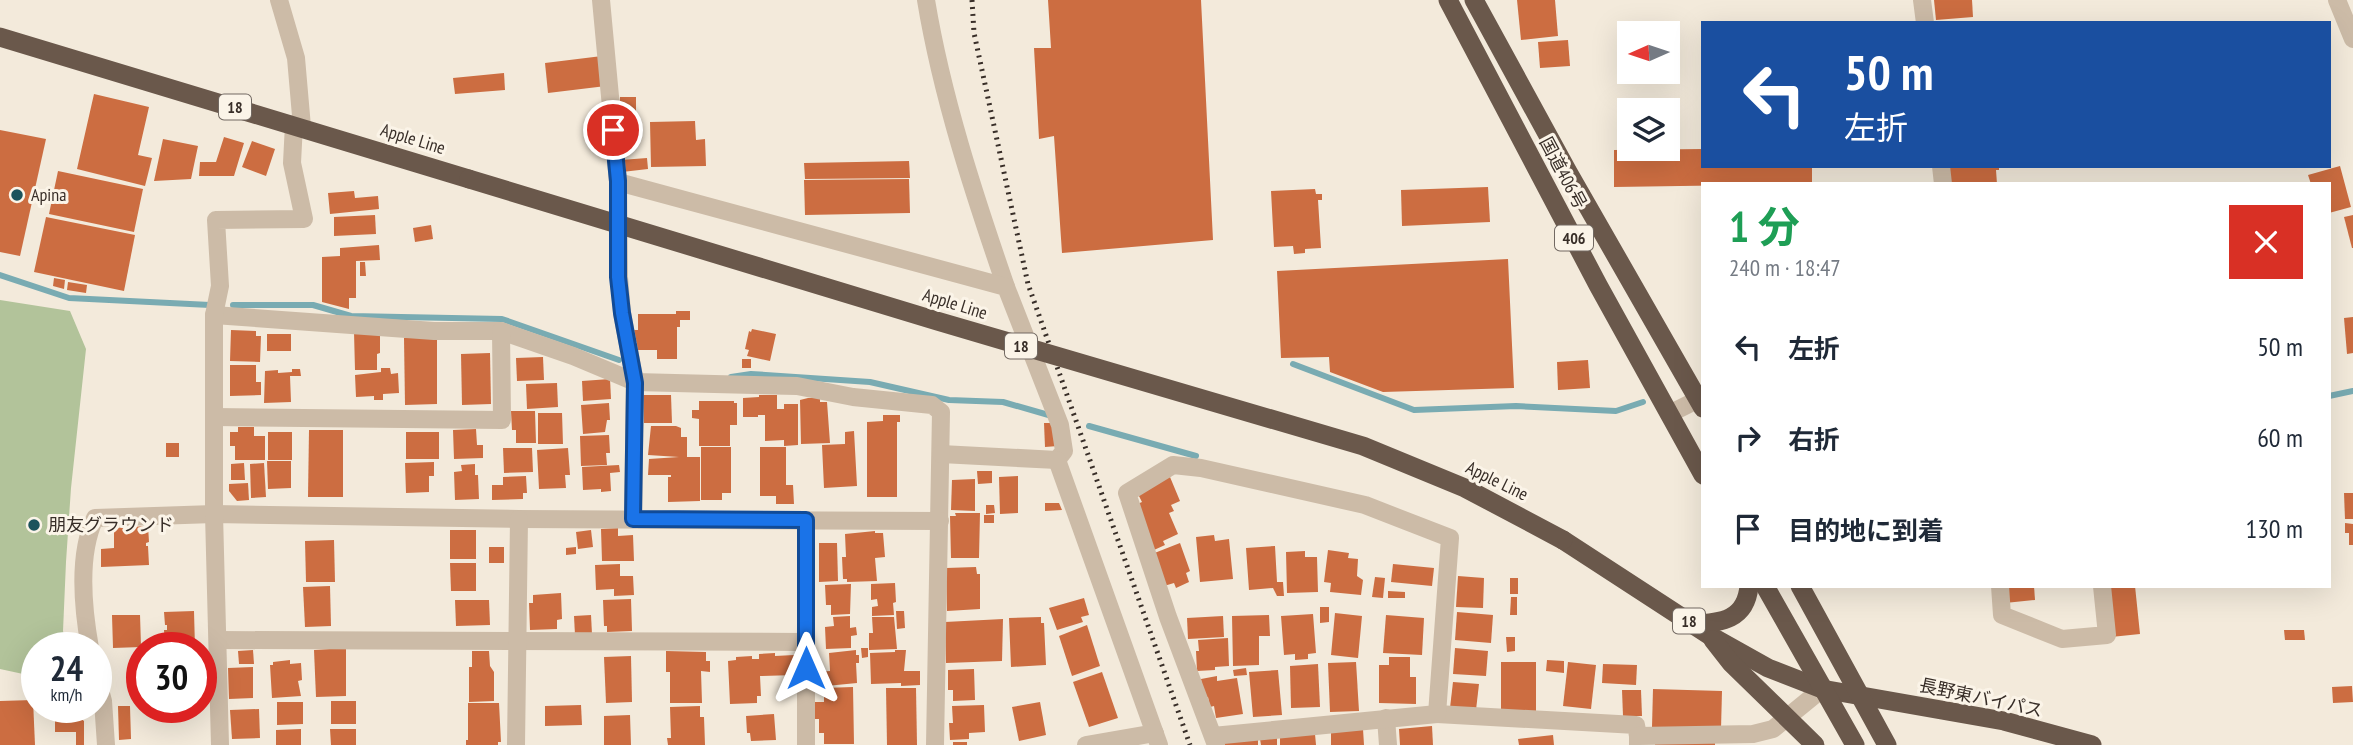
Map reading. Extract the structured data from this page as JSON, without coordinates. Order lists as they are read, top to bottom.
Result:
{
  "streets": {
    "highway": [
      "18",
      "Apple Line",
      "国道406号",
      "406",
      "長野東バイパス"
    ]
  },
  "crossings": [
    ["Apple Line", "長野東バイパス"]
  ],
  "places": ["Apina", "朋友グラウンド"],
  "north": "left",
  "page": {
    "turn": ["50 m", "左折"],
    "heading": ["1 分", "240 m · 18:47"],
    "list": [
      {
        "name": "左折",
        "value": "50 m"
      },
      {
        "name": "右折",
        "value": "60 m"
      },
      {
        "name": "目的地に到着",
        "value": "130 m"
      }
    ],
    "speed": "24 km/h",
    "limit": "30"
  }
}
